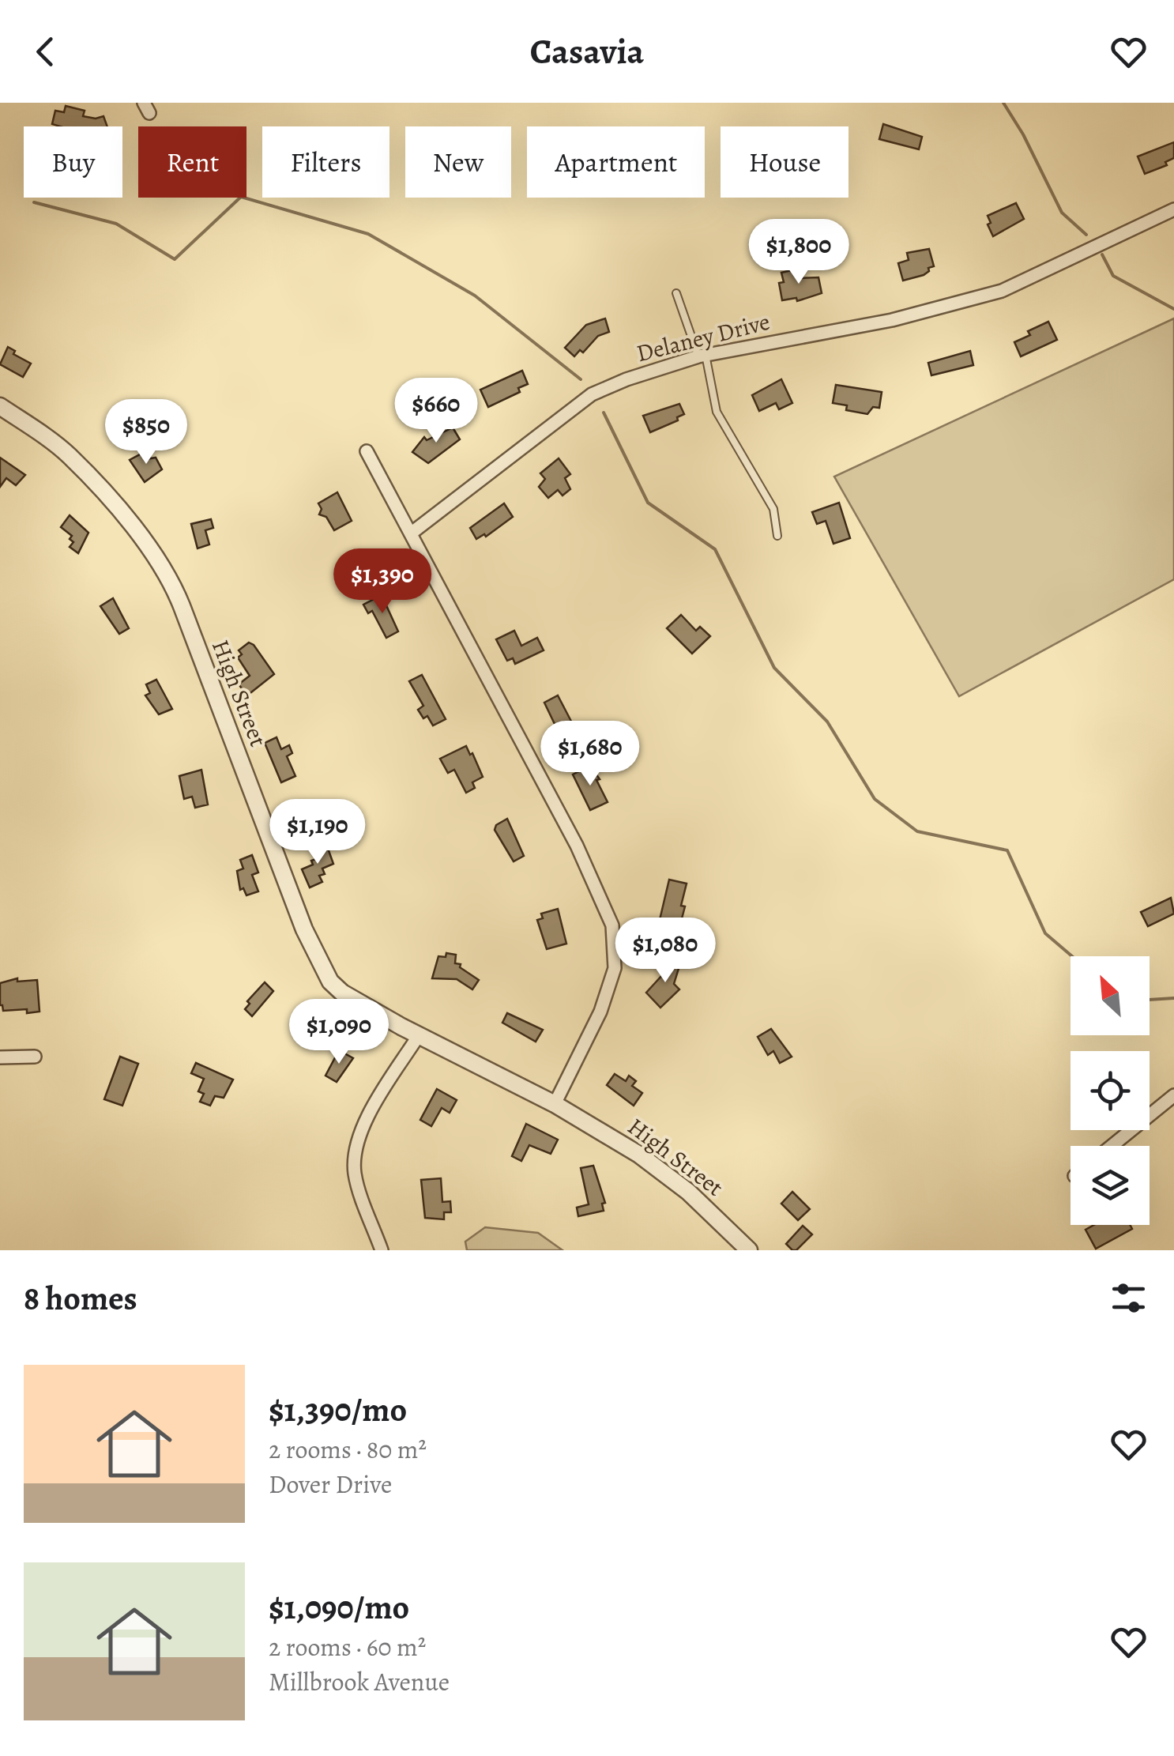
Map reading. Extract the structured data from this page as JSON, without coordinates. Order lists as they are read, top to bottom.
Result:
{
  "streets": {
    "street": ["Delaney Drive", "High Street"]
  },
  "north": "top left",
  "page": {
    "header": "Casavia",
    "chip": [
      "Buy",
      "Rent",
      "Filters",
      "New",
      "Apartment",
      "House"
    ],
    "price": [
      "$1,800",
      "$660",
      "$850",
      "$1,390",
      "$1,680",
      "$1,190",
      "$1,080",
      "$1,090"
    ],
    "heading": "8 homes",
    "list": [
      {
        "name": "$1,390/mo",
        "note": "2 rooms · 80 m² · Dover Drive"
      },
      {
        "name": "$1,090/mo",
        "note": "2 rooms · 60 m² · Millbrook Avenue"
      }
    ]
  }
}
